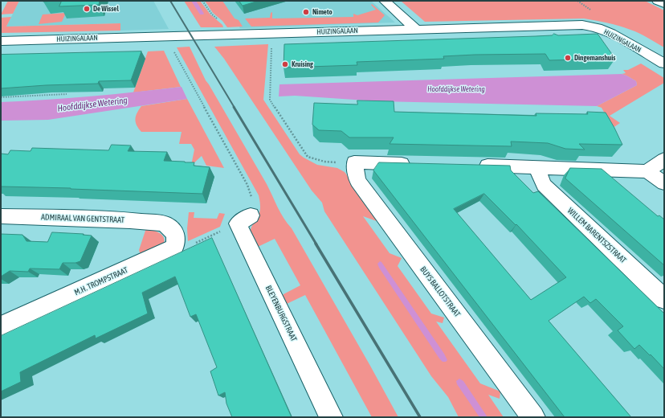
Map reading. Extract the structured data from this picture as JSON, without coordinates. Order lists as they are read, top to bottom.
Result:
{
  "streets": {
    "street": [
      "HUIZINGALAAN",
      "ADMIRAAL VAN GENTSTRAAT",
      "WILLEM BARENTSZSTRAAT",
      "M.H. TROMPSTRAAT",
      "BUYS BALLOTSTRAAT",
      "BLEYENBURGSTRAAT"
    ]
  },
  "crossings": [
    ["ADMIRAAL VAN GENTSTRAAT", "M.H. TROMPSTRAAT"]
  ],
  "water": ["Hoofddijkse Wetering"],
  "places": [
    "De Wissel",
    "Nimeto",
    "Dingemanshuis",
    "Kruising"
  ]
}
